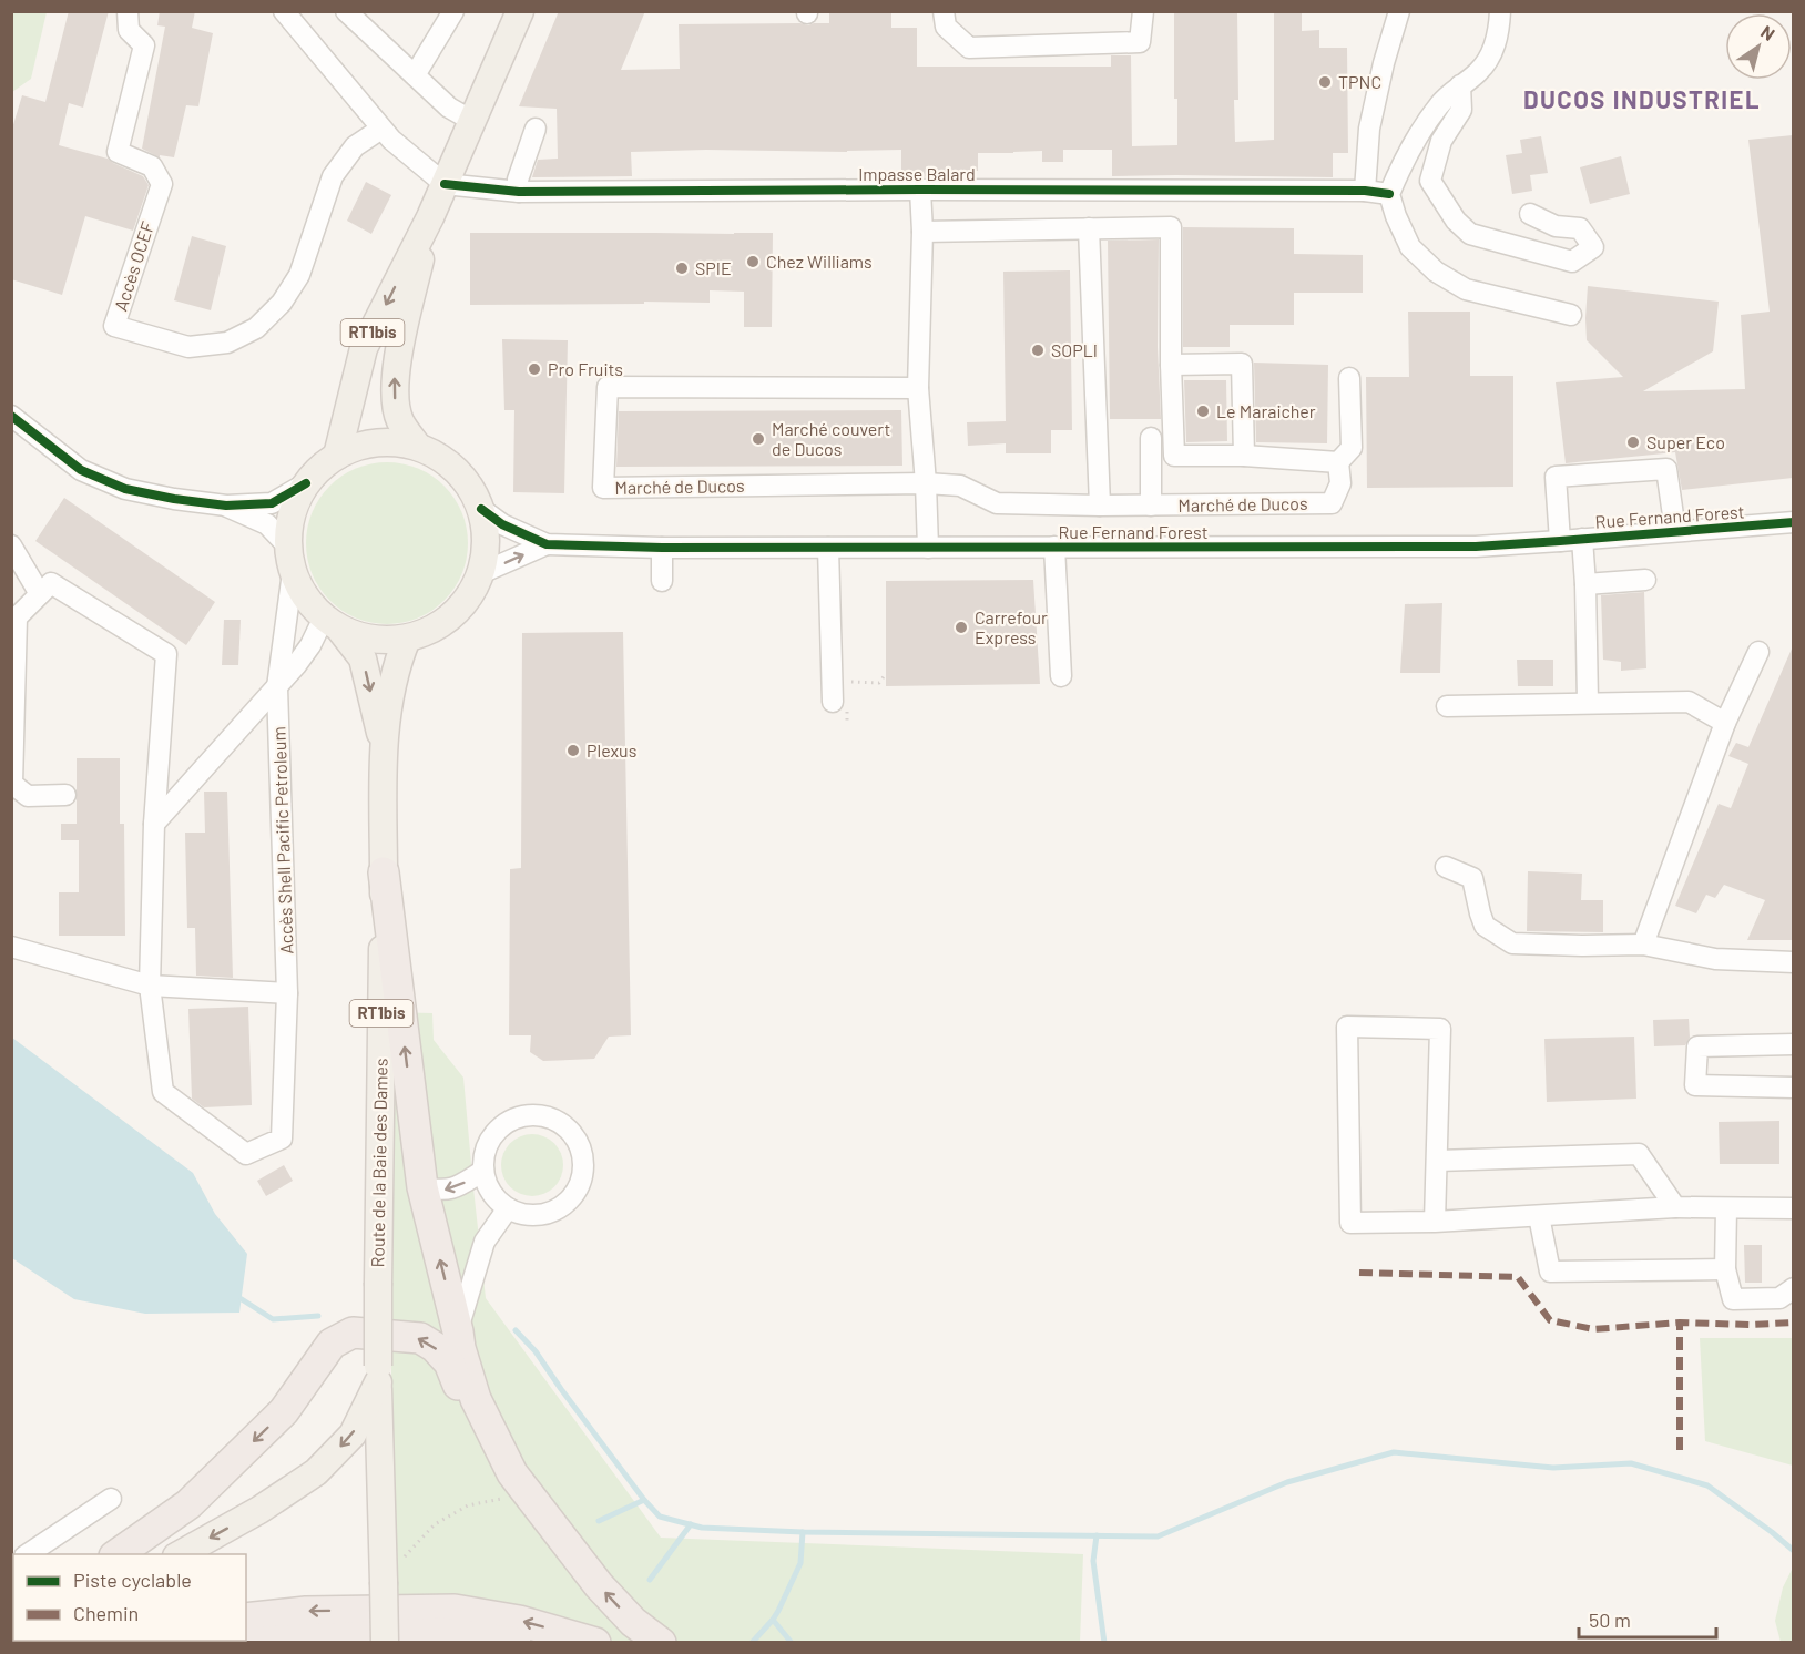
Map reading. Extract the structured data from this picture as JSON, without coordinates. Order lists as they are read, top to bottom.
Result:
{
  "streets": {
    "main road": ["RT1bis", "Route de la Baie des Dames"],
    "street": [
      "Impasse Balard",
      "Accès OCEF",
      "Marché de Ducos",
      "Rue Fernand Forest",
      "Accès Shell Pacific Petroleum"
    ]
  },
  "crossings": [
    ["Impasse Balard", "RT1bis"],
    ["RT1bis", "Rue Fernand Forest"],
    ["RT1bis", "Accès Shell Pacific Petroleum"],
    ["RT1bis", "Route de la Baie des Dames"],
    ["Rue Fernand Forest", "Accès Shell Pacific Petroleum"],
    ["Rue Fernand Forest", "Route de la Baie des Dames"],
    ["Accès Shell Pacific Petroleum", "Route de la Baie des Dames"]
  ],
  "districts": ["DUCOS INDUSTRIEL"],
  "places": [
    "TPNC",
    "Chez Williams",
    "SPIE",
    "SOPLI",
    "Pro Fruits",
    "Le Maraicher",
    "Marché couvert de Ducos",
    "Super Eco",
    "Carrefour Express",
    "Plexus"
  ],
  "legend": ["Piste cyclable", "Chemin"],
  "scale_bar": "50 m",
  "north": "top right"
}
